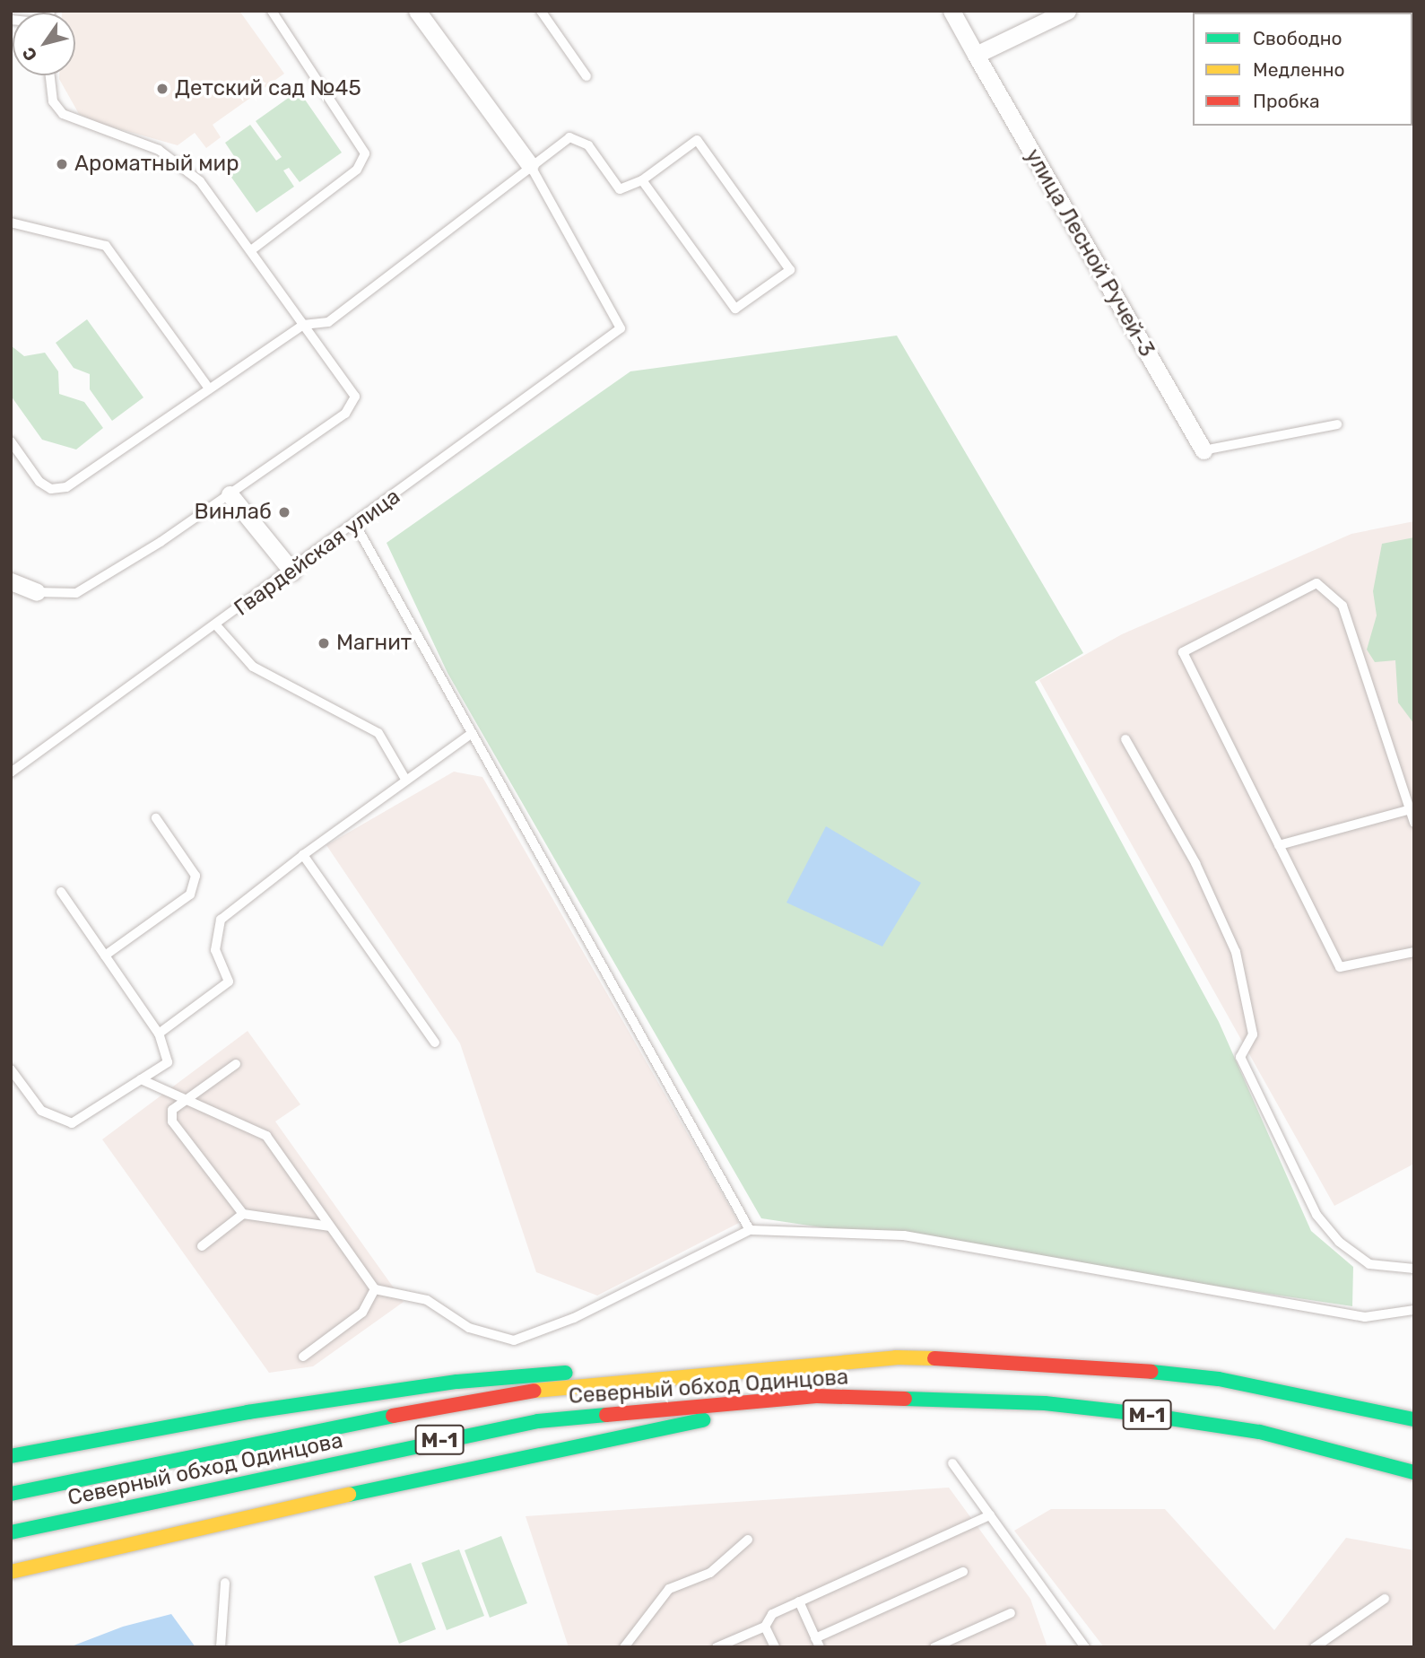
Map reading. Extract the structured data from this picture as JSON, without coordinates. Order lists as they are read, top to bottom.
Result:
{
  "streets": {
    "main road": ["Северный обход Одинцова", "М-1"],
    "street": ["улица Лесной Ручей-3"],
    "lane": ["Гвардейская улица"]
  },
  "places": [
    "Детский сад №45",
    "Ароматный мир",
    "Винлаб",
    "Магнит"
  ],
  "legend": ["Свободно", "Медленно", "Пробка"],
  "north": "bottom left"
}
